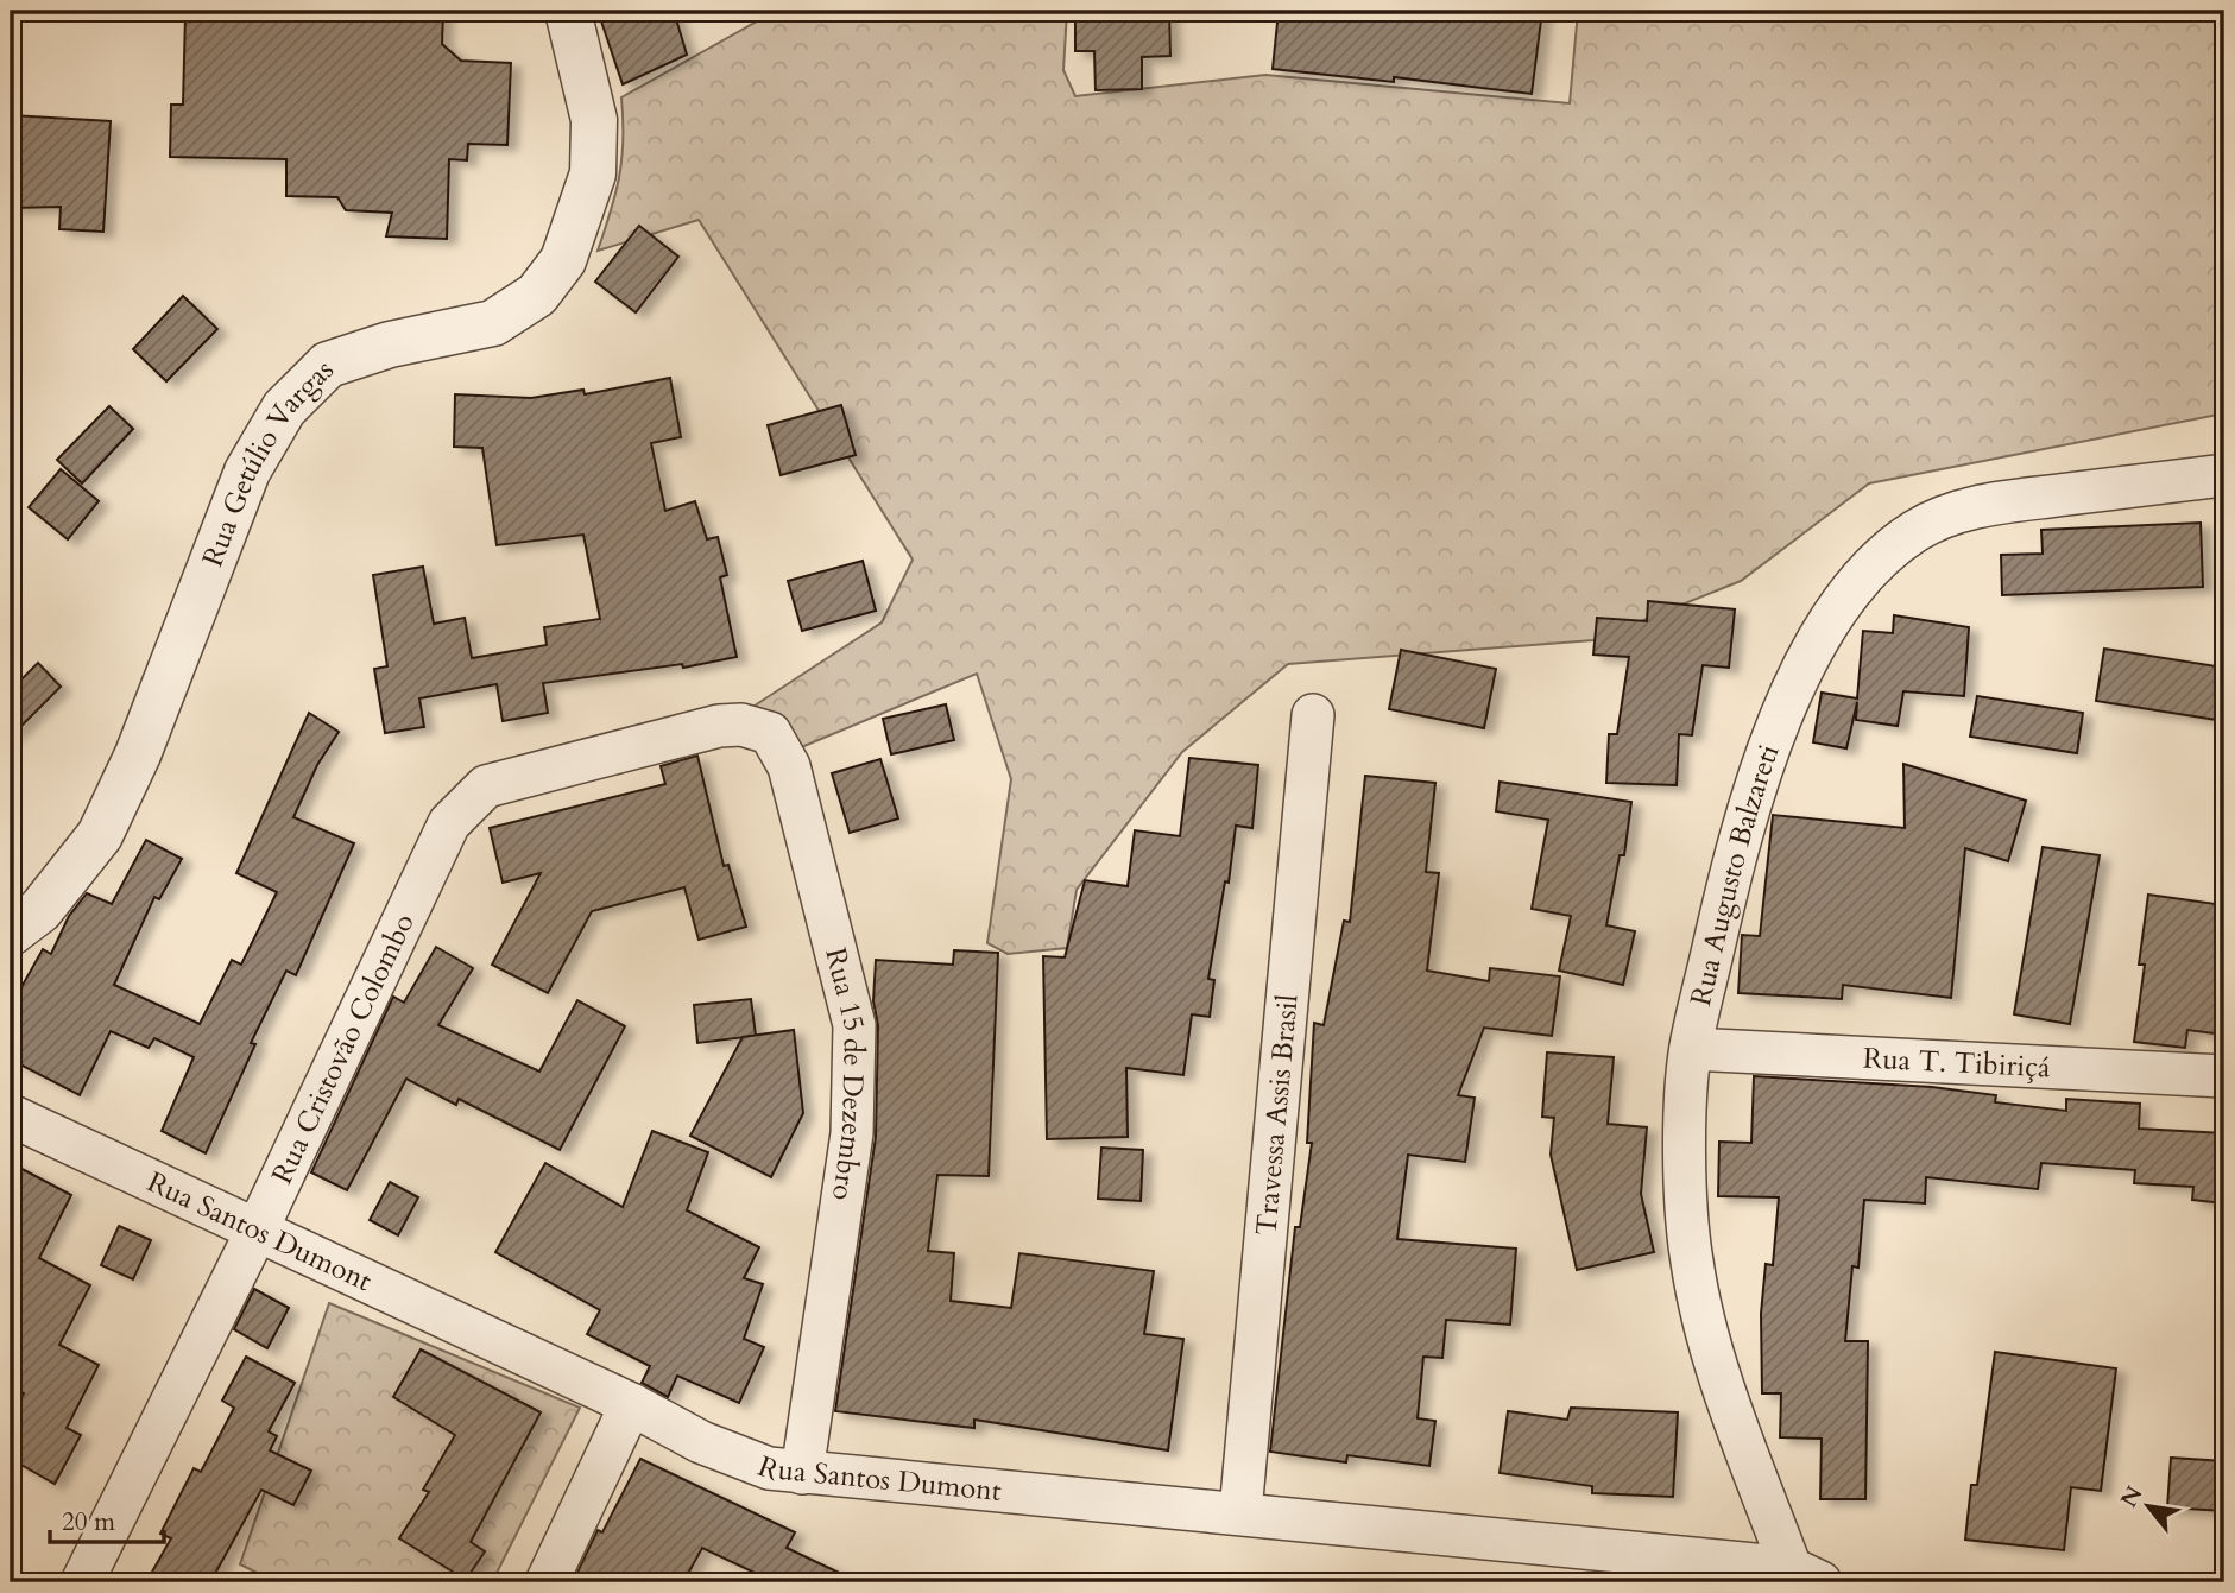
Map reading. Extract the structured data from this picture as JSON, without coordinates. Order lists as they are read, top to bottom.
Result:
{
  "streets": {
    "street": [
      "Rua Getúlio Vargas",
      "Rua Augusto Balzareti",
      "Rua Cristovão Colombo",
      "Rua T. Tibiriçá",
      "Rua 15 de Dezembro",
      "Travessa Assis Brasil",
      "Rua Santos Dumont"
    ]
  },
  "crossings": [
    ["Rua Augusto Balzareti", "Rua T. Tibiriçá"],
    ["Rua Augusto Balzareti", "Rua Santos Dumont"],
    ["Rua Cristovão Colombo", "Rua 15 de Dezembro"],
    ["Rua Cristovão Colombo", "Rua Santos Dumont"],
    ["Rua 15 de Dezembro", "Rua Santos Dumont"],
    ["Travessa Assis Brasil", "Rua Santos Dumont"]
  ],
  "scale_bar": "20 m",
  "north": "top left"
}
